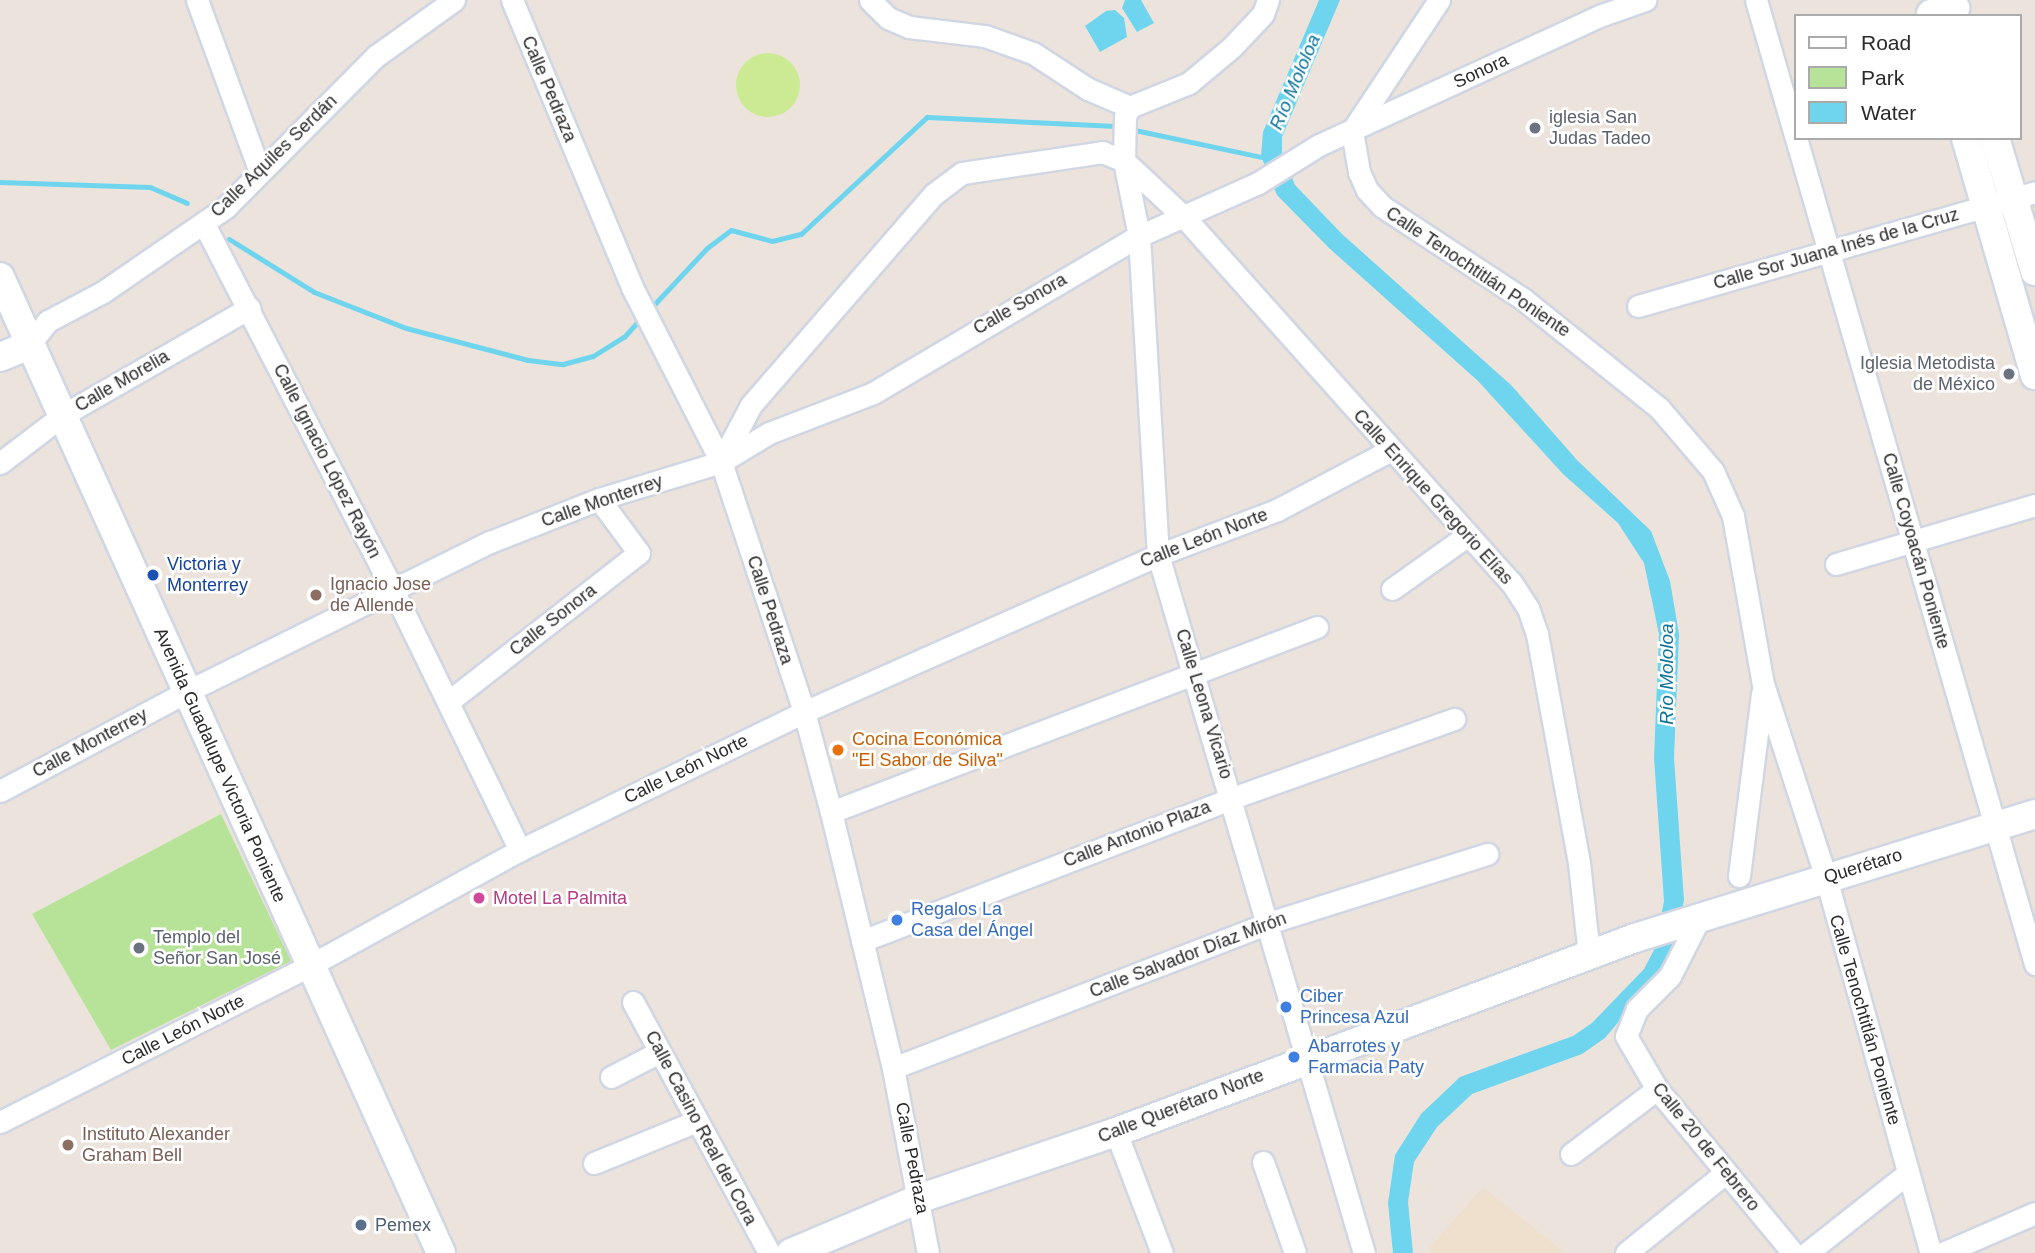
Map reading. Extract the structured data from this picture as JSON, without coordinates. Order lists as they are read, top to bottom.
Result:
{
  "streets": {
    "street": [
      "Sonora",
      "Calle Pedraza",
      "Calle Aquiles Serdán",
      "Calle Sor Juana Inés de la Cruz",
      "Calle Tenochtitlán Poniente",
      "Calle Sonora",
      "Calle Morelia",
      "Calle Ignacio López Rayón",
      "Calle Enrique Gregorio Elías",
      "Calle Monterrey",
      "Calle León Norte",
      "Calle Coyoacán Poniente",
      "Calle Leona Vicario",
      "Avenida Guadalupe Victoria Poniente",
      "Calle Antonio Plaza",
      "Querétaro",
      "Calle Salvador Díaz Mirón",
      "Calle Querétaro Norte",
      "Calle Casino Real del Cora",
      "Calle 20 de Febrero"
    ]
  },
  "crossings": [
    ["Sonora", "Calle Tenochtitlán Poniente"],
    ["Sonora", "Calle Sonora"],
    ["Calle Pedraza", "Calle Sonora"],
    ["Calle Pedraza", "Calle Monterrey"],
    ["Calle Pedraza", "Calle León Norte"],
    ["Calle Pedraza", "Calle Antonio Plaza"],
    ["Calle Pedraza", "Calle Salvador Díaz Mirón"],
    ["Calle Pedraza", "Calle Querétaro Norte"],
    ["Calle Aquiles Serdán", "Calle Ignacio López Rayón"],
    ["Calle Sor Juana Inés de la Cruz", "Calle Coyoacán Poniente"],
    ["Calle Tenochtitlán Poniente", "Querétaro"],
    ["Calle Sonora", "Calle Ignacio López Rayón"],
    ["Calle Sonora", "Calle Enrique Gregorio Elías"],
    ["Calle Sonora", "Calle Monterrey"],
    ["Calle Sonora", "Calle Leona Vicario"],
    ["Calle Morelia", "Calle Ignacio López Rayón"],
    ["Calle Morelia", "Avenida Guadalupe Victoria Poniente"],
    ["Calle Ignacio López Rayón", "Calle Monterrey"],
    ["Calle Ignacio López Rayón", "Calle León Norte"],
    ["Calle Enrique Gregorio Elías", "Calle León Norte"],
    ["Calle Enrique Gregorio Elías", "Calle Leona Vicario"],
    ["Calle Enrique Gregorio Elías", "Calle Querétaro Norte"],
    ["Calle Monterrey", "Avenida Guadalupe Victoria Poniente"],
    ["Calle León Norte", "Calle Leona Vicario"],
    ["Calle León Norte", "Avenida Guadalupe Victoria Poniente"],
    ["Calle Coyoacán Poniente", "Querétaro"],
    ["Calle Leona Vicario", "Calle Antonio Plaza"],
    ["Calle Leona Vicario", "Calle Salvador Díaz Mirón"],
    ["Calle Leona Vicario", "Calle Querétaro Norte"],
    ["Querétaro", "Calle Querétaro Norte"],
    ["Querétaro", "Calle 20 de Febrero"],
    ["Calle Querétaro Norte", "Calle 20 de Febrero"]
  ],
  "water": ["Río Mololoa"],
  "places": [
    "iglesia San Judas Tadeo",
    "Iglesia Metodista de México",
    "Victoria y Monterrey",
    "Ignacio Jose de Allende",
    "Cocina Económica \"El Sabor de Silva\"",
    "Motel La Palmita",
    "Regalos La Casa del Ángel",
    "Templo del Señor San José",
    "Ciber Princesa Azul",
    "Abarrotes y Farmacia Paty",
    "Instituto Alexander Graham Bell",
    "Pemex"
  ],
  "legend": ["Road", "Park", "Water"]
}
